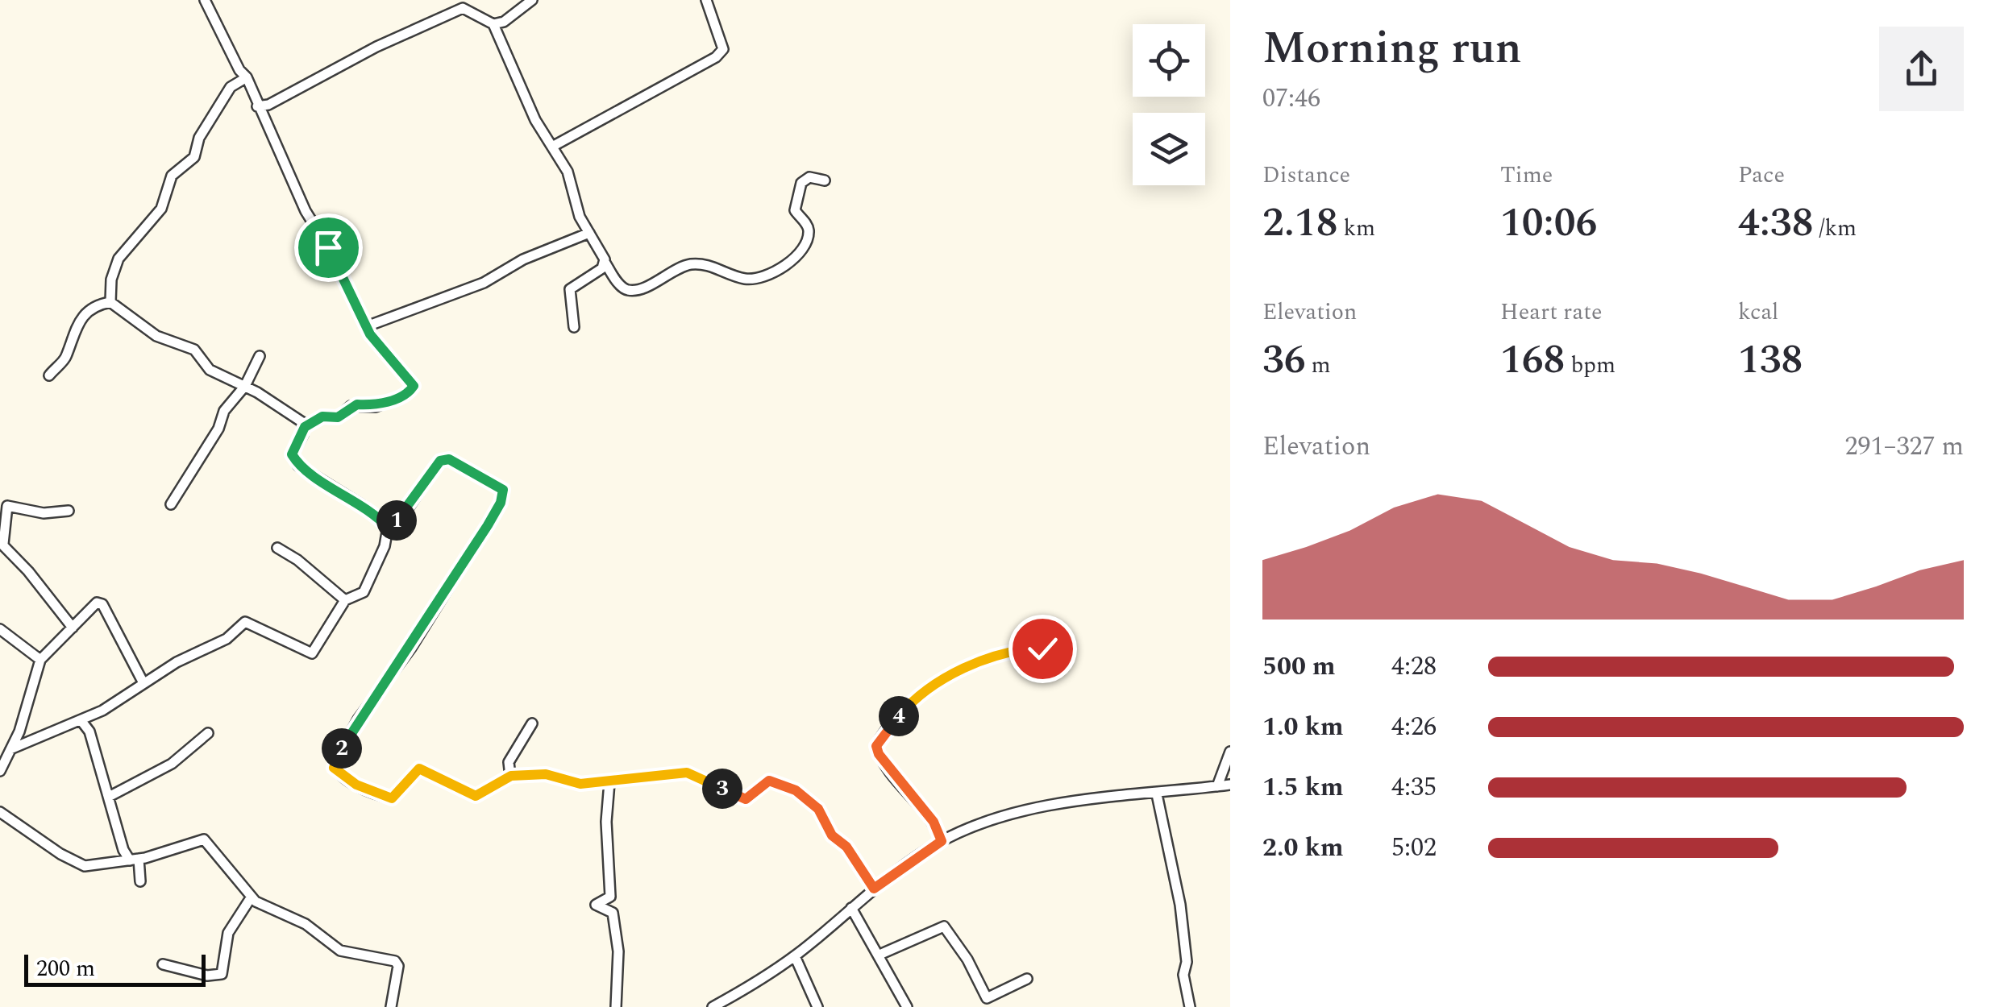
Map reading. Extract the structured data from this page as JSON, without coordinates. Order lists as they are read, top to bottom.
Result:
{
  "scale_bar": "200 m",
  "page": {
    "heading": ["Morning run", "07:46"],
    "stats": [
      ["Distance", "2.18 km"],
      ["Time", "10:06"],
      ["Pace", "4:38 /km"],
      ["Elevation", "36 m"],
      ["Heart rate", "168 bpm"],
      ["kcal", "138"]
    ],
    "chart": ["Elevation", "291–327 m"],
    "pins": [
      "1",
      "4",
      "2",
      "3"
    ],
    "list": [
      {
        "name": "500 m",
        "note": "4:28"
      },
      {
        "name": "1.0 km",
        "note": "4:26"
      },
      {
        "name": "1.5 km",
        "note": "4:35"
      },
      {
        "name": "2.0 km",
        "note": "5:02"
      }
    ],
    "scale": "200 m"
  }
}
